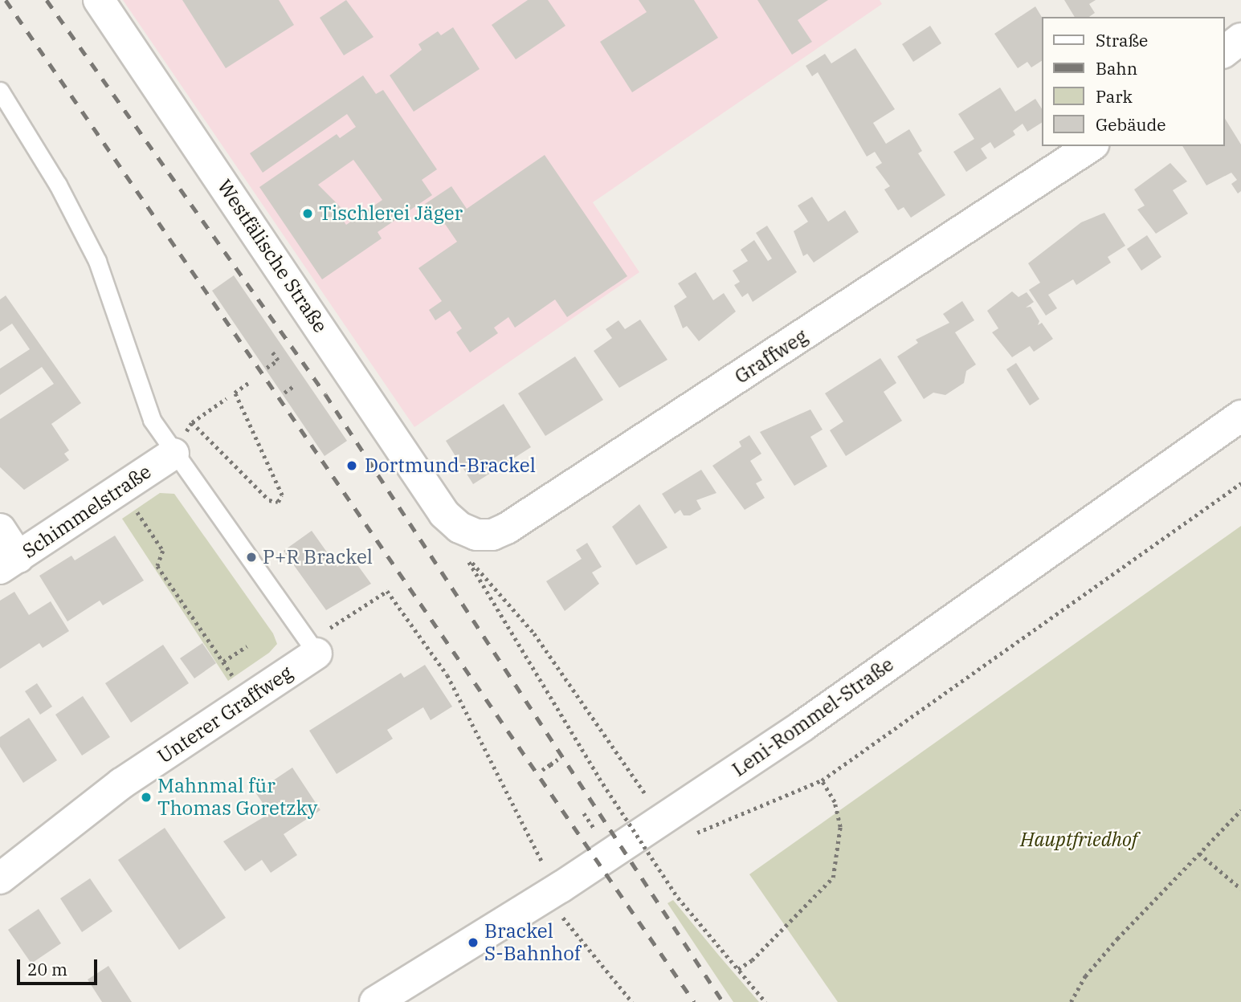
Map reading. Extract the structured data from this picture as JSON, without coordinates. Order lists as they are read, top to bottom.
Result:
{
  "streets": {
    "street": [
      "Westfälische Straße",
      "Graffweg",
      "Schimmelstraße",
      "Unterer Graffweg",
      "Leni-Rommel-Straße"
    ]
  },
  "crossings": [
    ["Westfälische Straße", "Graffweg"]
  ],
  "parks": ["Hauptfriedhof"],
  "places": [
    "Tischlerei Jäger",
    "Dortmund-Brackel",
    "P+R Brackel",
    "Mahnmal für Thomas Goretzky",
    "Brackel S-Bahnhof"
  ],
  "legend": [
    "Straße",
    "Bahn",
    "Park",
    "Gebäude"
  ],
  "scale_bar": "20 m"
}
